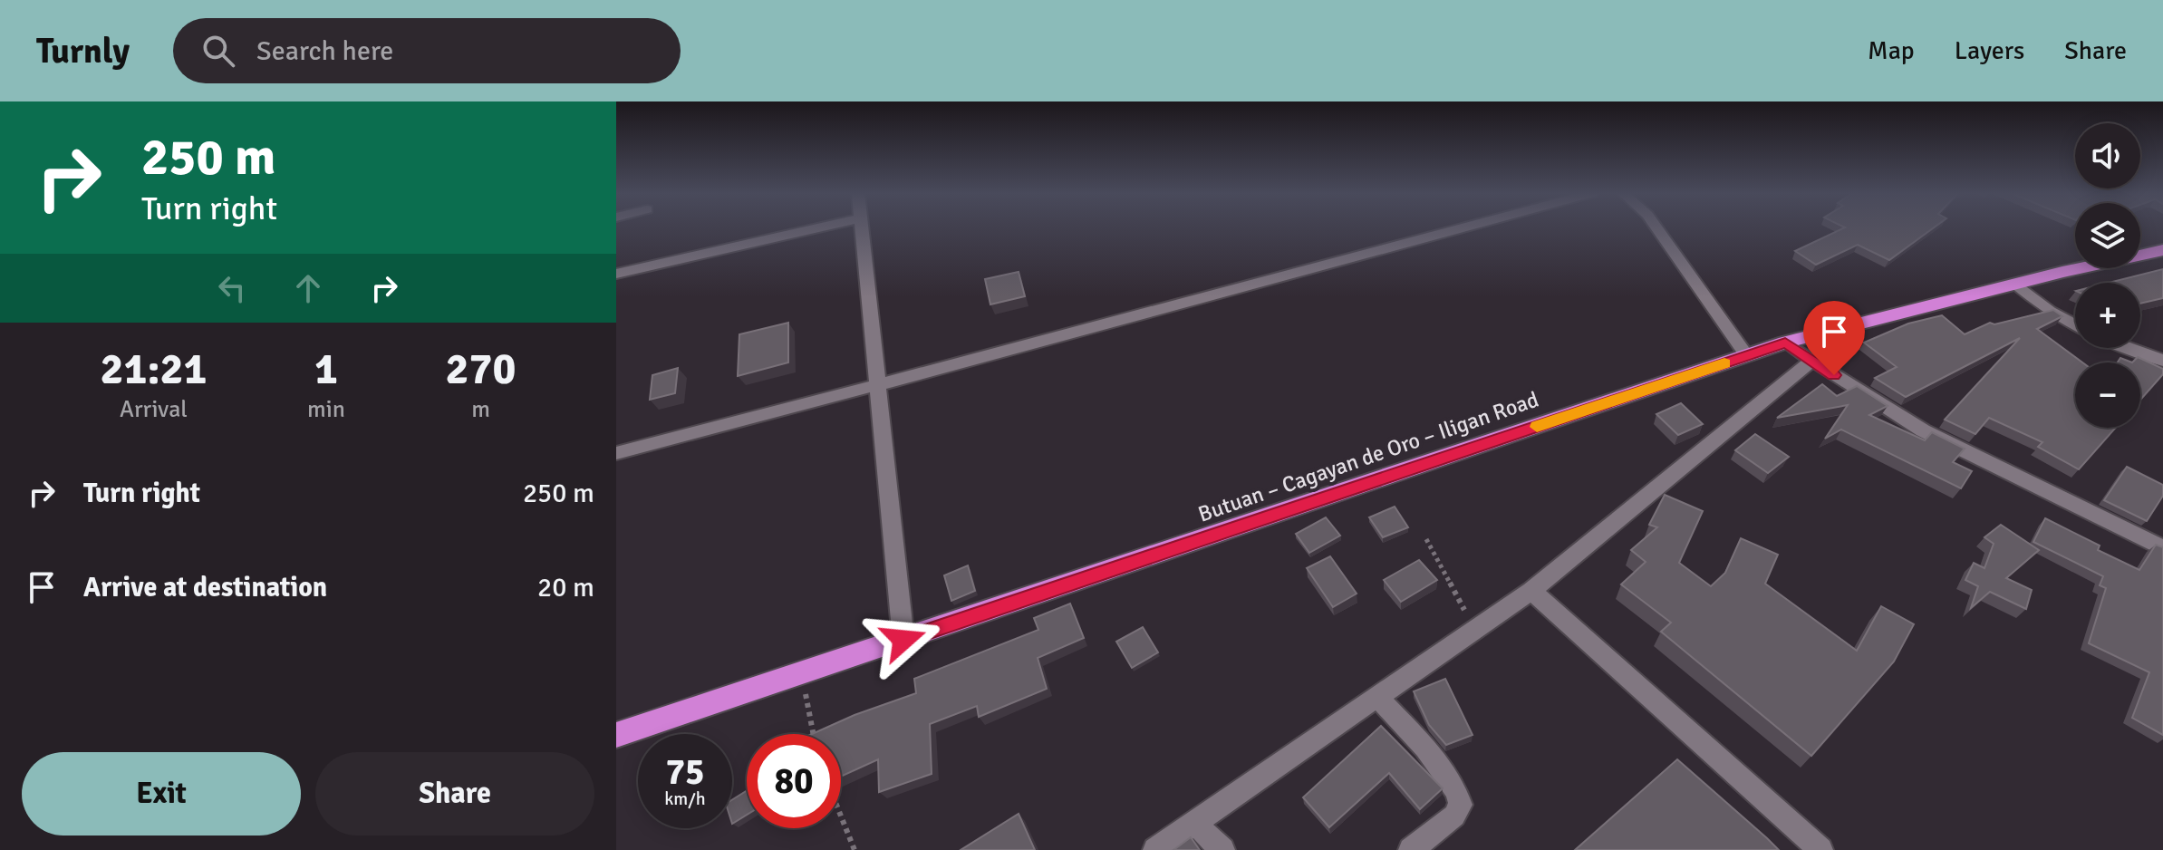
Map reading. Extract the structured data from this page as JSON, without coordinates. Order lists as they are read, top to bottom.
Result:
{
  "streets": {
    "highway": ["Butuan – Cagayan de Oro – Iligan Road"]
  },
  "page": {
    "header": "Turnly",
    "search": "Search here",
    "nav": ["Map", "Layers", "Share"],
    "turn": ["250 m", "Turn right"],
    "map_buttons": ["+", "−"],
    "eta": [
      "21:21",
      "Arrival",
      "1",
      "min",
      "270",
      "m"
    ],
    "list": [
      {
        "name": "Turn right",
        "value": "250 m"
      },
      {
        "name": "Arrive at destination",
        "value": "20 m"
      }
    ],
    "speed": "75 km/h",
    "limit": "80",
    "buttons": ["Exit", "Share"]
  }
}
